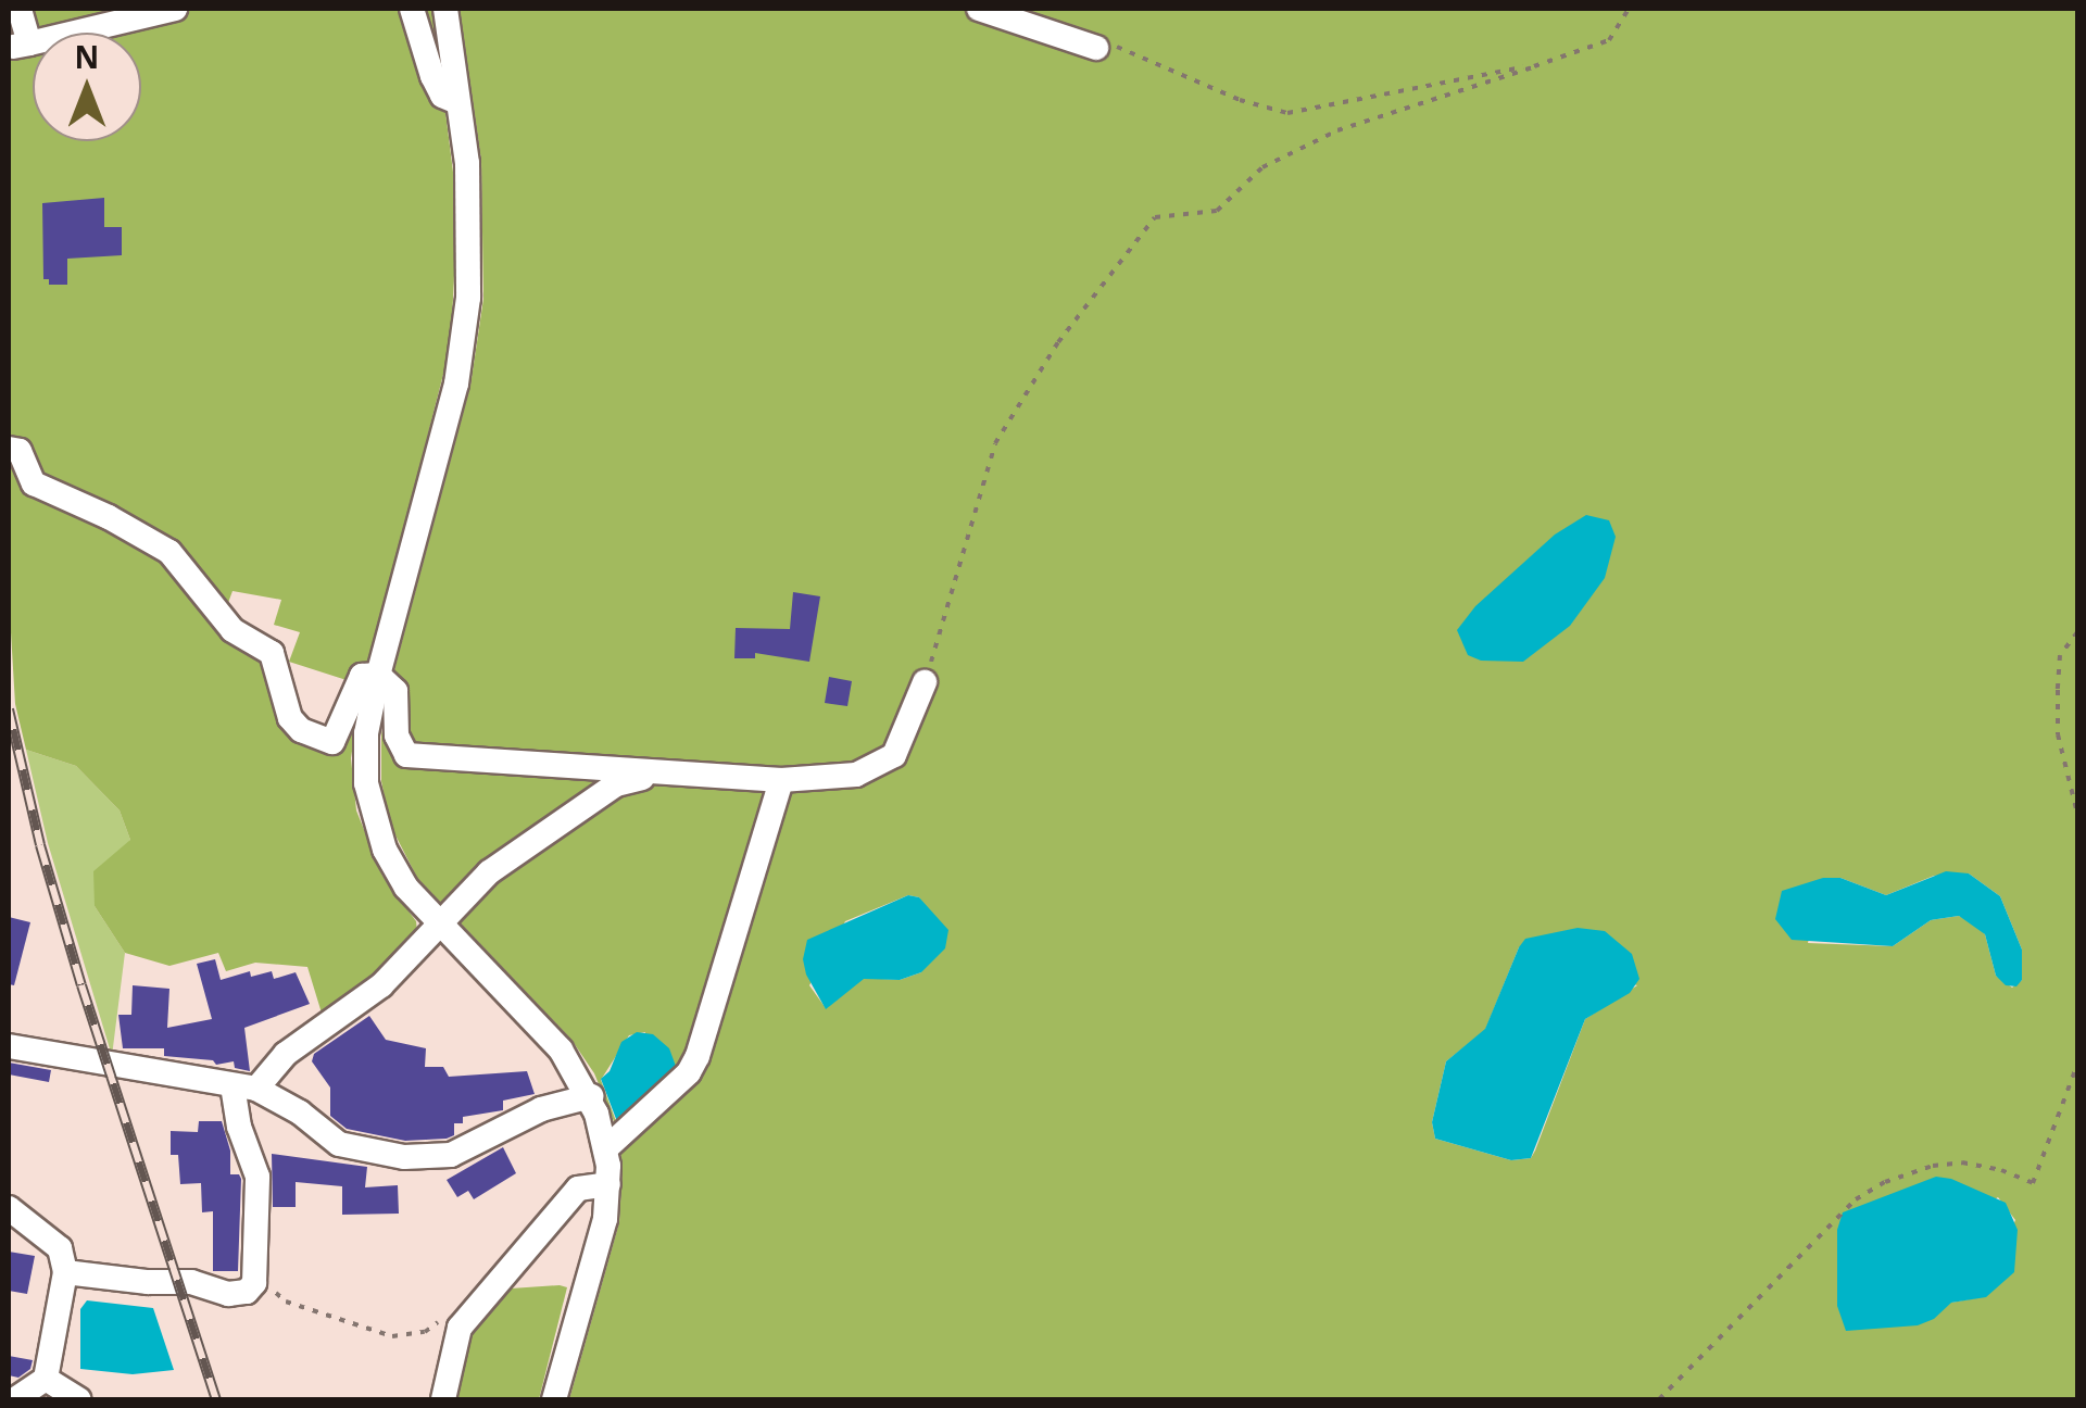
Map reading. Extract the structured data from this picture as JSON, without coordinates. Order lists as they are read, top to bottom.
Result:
{
  "north": "top"
}
